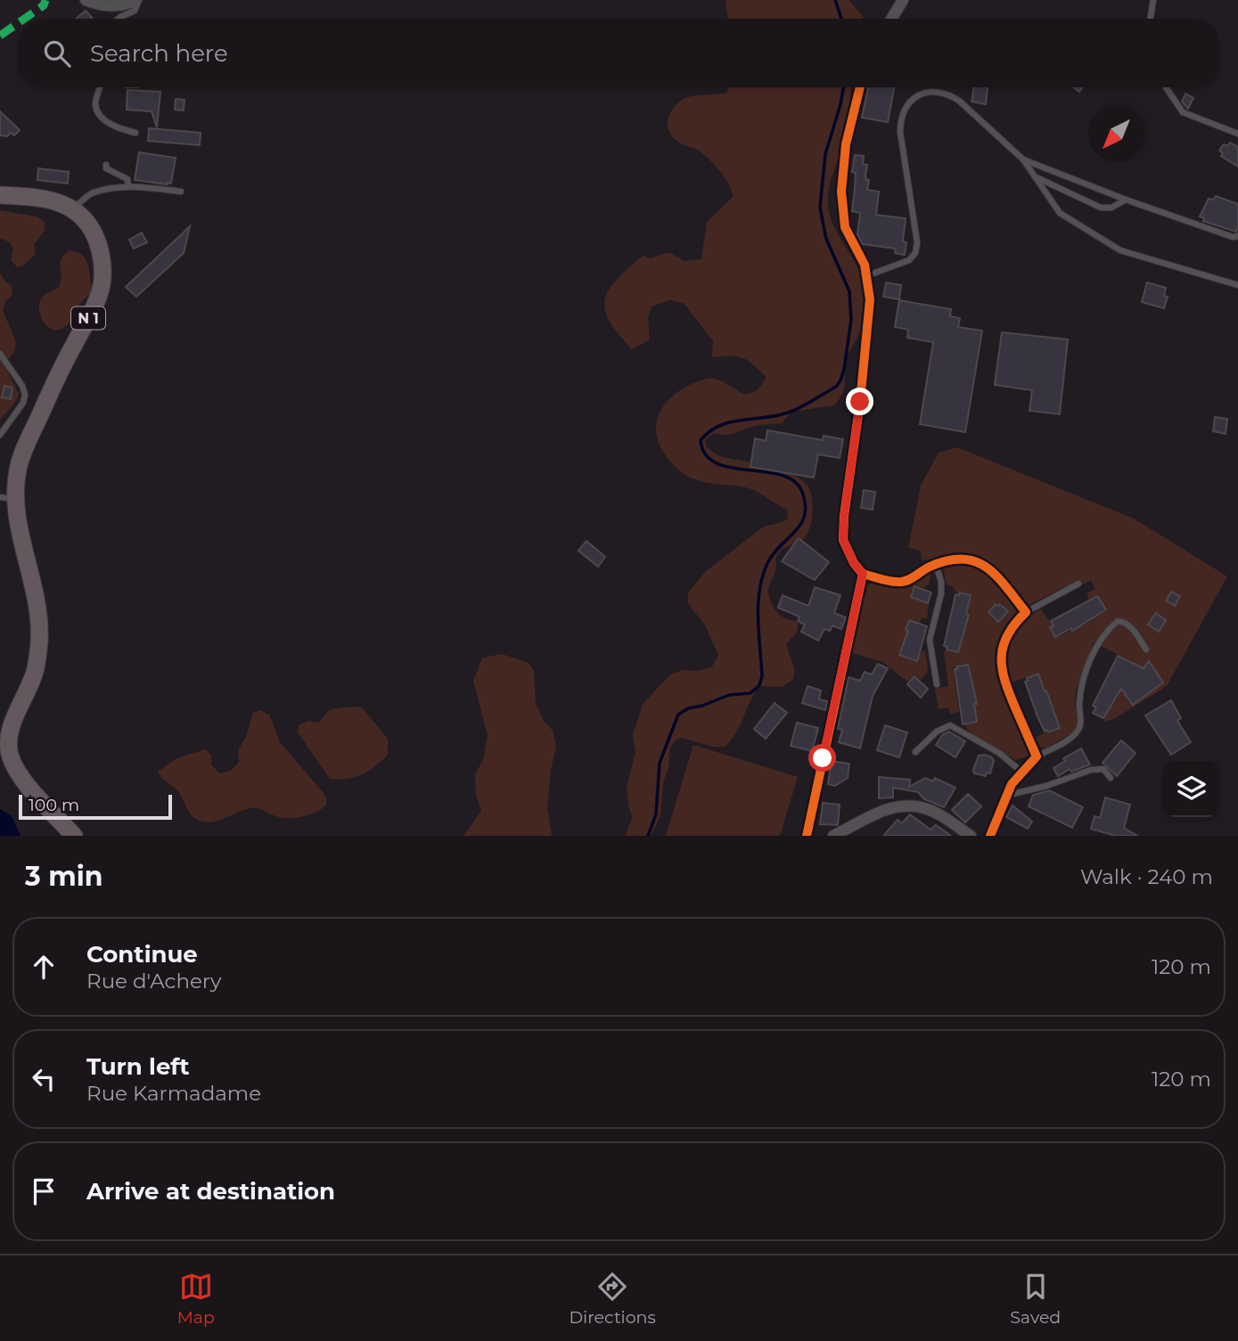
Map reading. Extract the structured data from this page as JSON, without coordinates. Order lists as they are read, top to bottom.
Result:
{
  "streets": {
    "main road": ["N 1"]
  },
  "scale_bar": "100 m",
  "north": "bottom left",
  "page": {
    "search": "Search here",
    "scale": "100 m",
    "heading": ["3 min", "Walk · 240 m"],
    "list": [
      ["Continue", "Rue d'Achery", "120 m"],
      ["Turn left", "Rue Karmadame", "120 m"],
      "Arrive at destination"
    ],
    "nav": ["Map", "Directions", "Saved"]
  }
}
